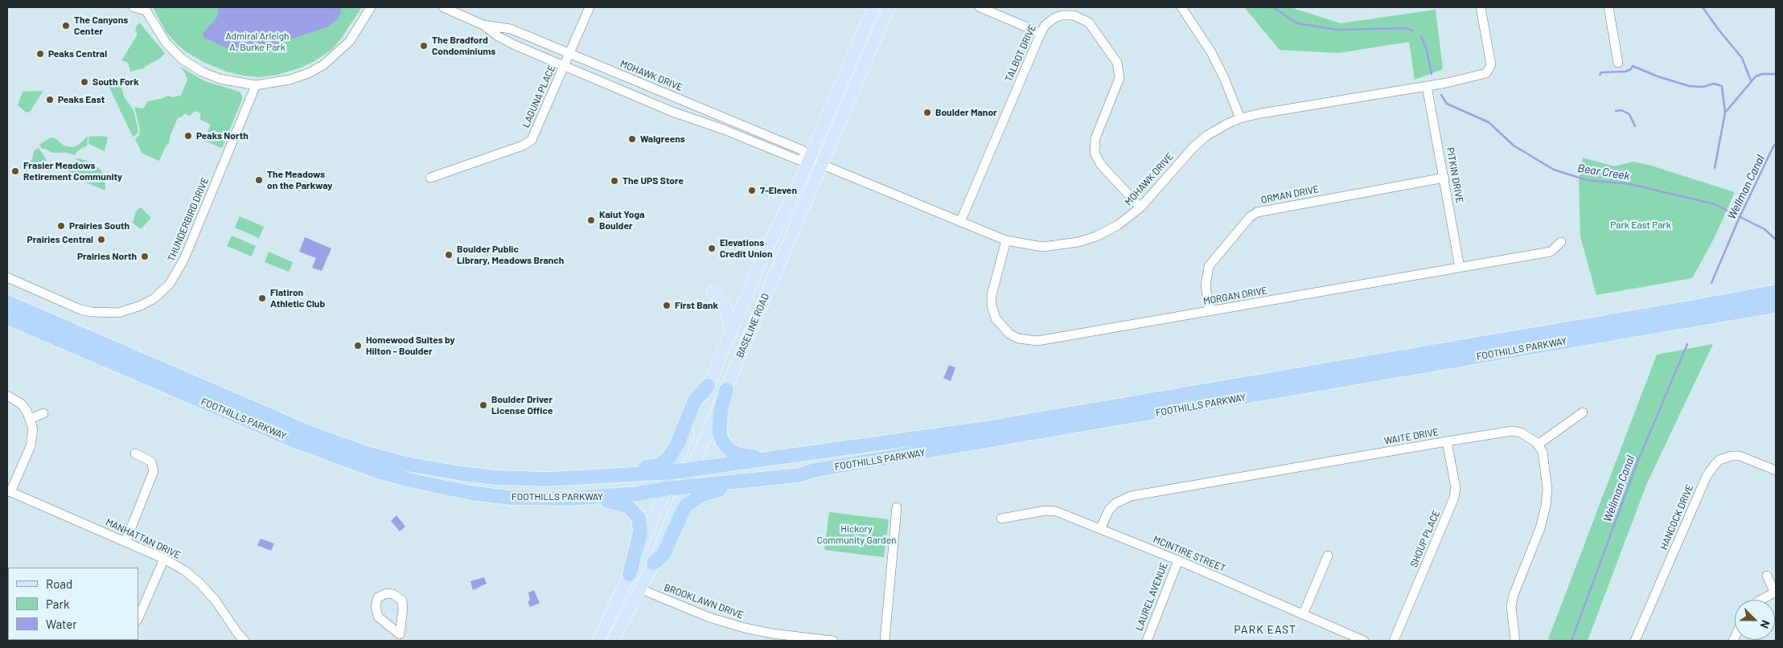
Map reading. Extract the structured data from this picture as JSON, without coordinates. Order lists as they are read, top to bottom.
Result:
{
  "streets": {
    "highway": ["FOOTHILLS PARKWAY"],
    "main road": ["BASELINE ROAD"],
    "street": [
      "TALBOT DRIVE",
      "MOHAWK DRIVE",
      "LAGUNA PLACE",
      "PITKIN DRIVE",
      "ORMAN DRIVE",
      "THUNDERBIRD DRIVE",
      "MORGAN DRIVE",
      "WAITE DRIVE",
      "HANCOCK DRIVE",
      "MANHATTAN DRIVE",
      "SHOUP PLACE",
      "MCINTIRE STREET",
      "LAUREL AVENUE",
      "BROOKLAWN DRIVE"
    ]
  },
  "crossings": [
    ["TALBOT DRIVE", "MOHAWK DRIVE"],
    ["MOHAWK DRIVE", "LAGUNA PLACE"],
    ["MOHAWK DRIVE", "PITKIN DRIVE"],
    ["MOHAWK DRIVE", "MORGAN DRIVE"],
    ["MOHAWK DRIVE", "BASELINE ROAD"],
    ["PITKIN DRIVE", "ORMAN DRIVE"],
    ["PITKIN DRIVE", "MORGAN DRIVE"],
    ["ORMAN DRIVE", "MORGAN DRIVE"],
    ["BASELINE ROAD", "FOOTHILLS PARKWAY"],
    ["BASELINE ROAD", "BROOKLAWN DRIVE"],
    ["WAITE DRIVE", "SHOUP PLACE"],
    ["WAITE DRIVE", "MCINTIRE STREET"],
    ["MCINTIRE STREET", "LAUREL AVENUE"]
  ],
  "districts": ["PARK EAST"],
  "water": ["Bear Creek", "Wellman Canal"],
  "parks": ["Admiral Arleigh A. Burke Park", "Park East Park", "Hickory Community Garden"],
  "places": [
    "The Canyons Center",
    "The Bradford Condominiums",
    "Peaks Central",
    "South Fork",
    "Peaks East",
    "Boulder Manor",
    "Peaks North",
    "Walgreens",
    "Frasier Meadows Retirement Community",
    "The Meadows on the Parkway",
    "The UPS Store",
    "7-Eleven",
    "Kaiut Yoga Boulder",
    "Prairies South",
    "Prairies Central",
    "Elevations Credit Union",
    "Boulder Public Library, Meadows Branch",
    "Prairies North",
    "Flatiron Athletic Club",
    "First Bank",
    "Homewood Suites by Hilton - Boulder",
    "Boulder Driver License Office"
  ],
  "legend": ["Road", "Park", "Water"],
  "north": "bottom right"
}
